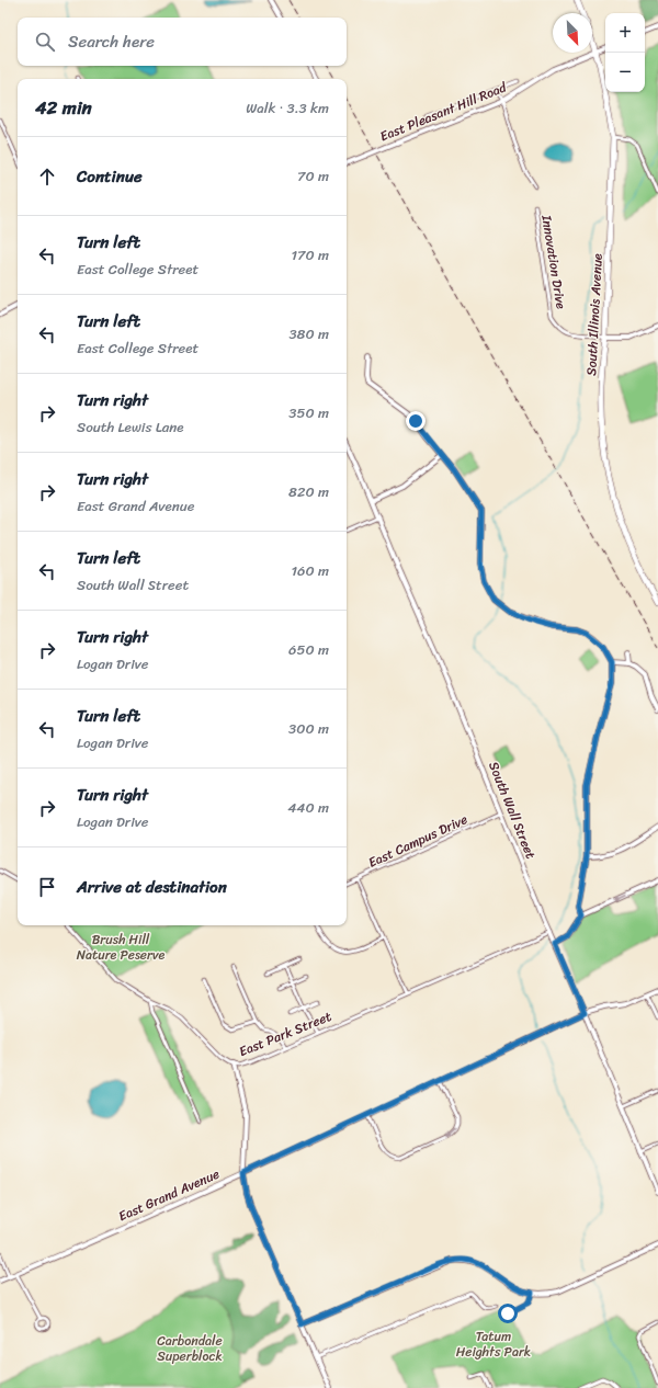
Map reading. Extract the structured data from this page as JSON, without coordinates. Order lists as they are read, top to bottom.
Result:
{
  "streets": {
    "highway": ["South Illinois Avenue"],
    "street": [
      "East Pleasant Hill Road",
      "Innovation Drive",
      "South Wall Street",
      "East Campus Drive",
      "East Park Street",
      "East Grand Avenue"
    ]
  },
  "crossings": [
    ["East Pleasant Hill Road", "South Illinois Avenue"],
    ["Innovation Drive", "South Illinois Avenue"],
    ["South Wall Street", "East Campus Drive"],
    ["South Wall Street", "East Park Street"],
    ["South Wall Street", "East Grand Avenue"]
  ],
  "parks": ["Brush Hill Nature Peserve", "Tatum Heights Park", "Carbondale Superblock"],
  "north": "bottom right",
  "page": {
    "map_buttons": ["+", "−"],
    "search": "Search here",
    "heading": ["42 min", "Walk · 3.3 km"],
    "list": [
      ["Continue", "70 m"],
      ["Turn left", "East College Street", "170 m"],
      ["Turn left", "East College Street", "380 m"],
      ["Turn right", "South Lewis Lane", "350 m"],
      ["Turn right", "East Grand Avenue", "820 m"],
      ["Turn left", "South Wall Street", "160 m"],
      ["Turn right", "Logan Drive", "650 m"],
      ["Turn left", "Logan Drive", "300 m"],
      ["Turn right", "Logan Drive", "440 m"],
      "Arrive at destination"
    ]
  }
}
